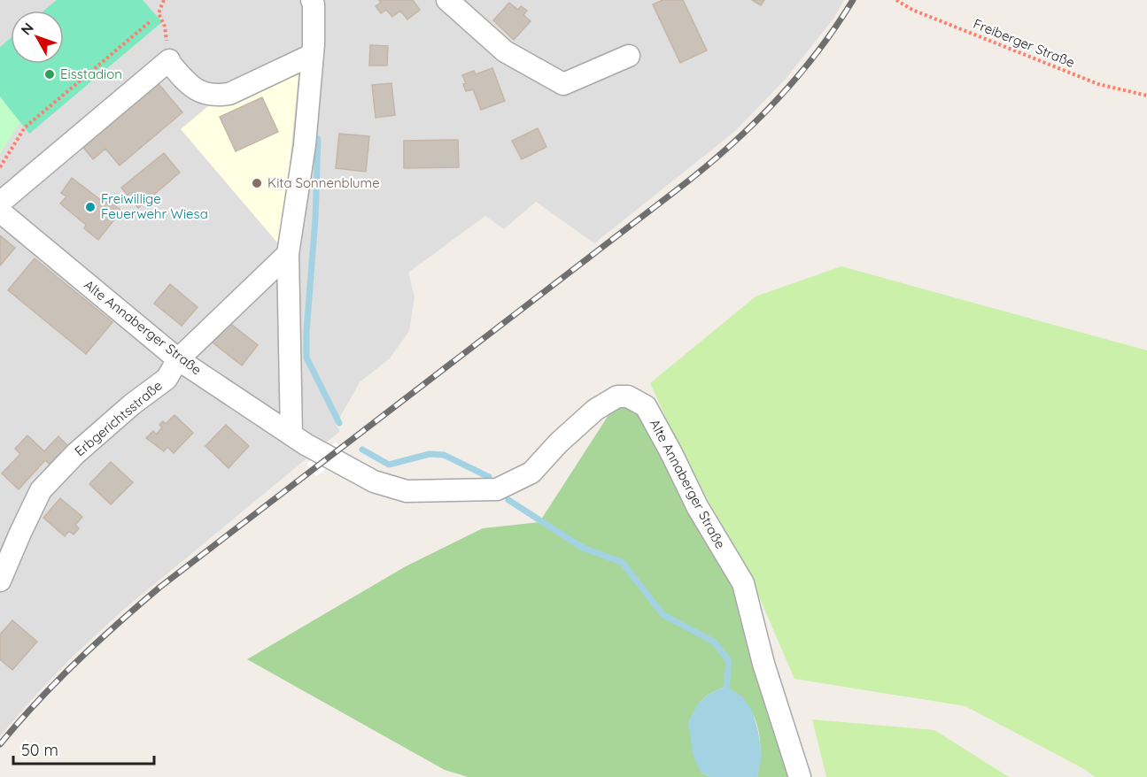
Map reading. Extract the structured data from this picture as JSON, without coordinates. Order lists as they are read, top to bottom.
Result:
{
  "streets": {
    "street": ["Alte Annaberger Straße", "Erbgerichtsstraße"],
    "path": ["Freiberger Straße"]
  },
  "crossings": [
    ["Alte Annaberger Straße", "Erbgerichtsstraße"]
  ],
  "places": ["Eisstadion", "Kita Sonnenblume", "Freiwillige Feuerwehr Wiesa"],
  "scale_bar": "50 m",
  "north": "top left"
}
